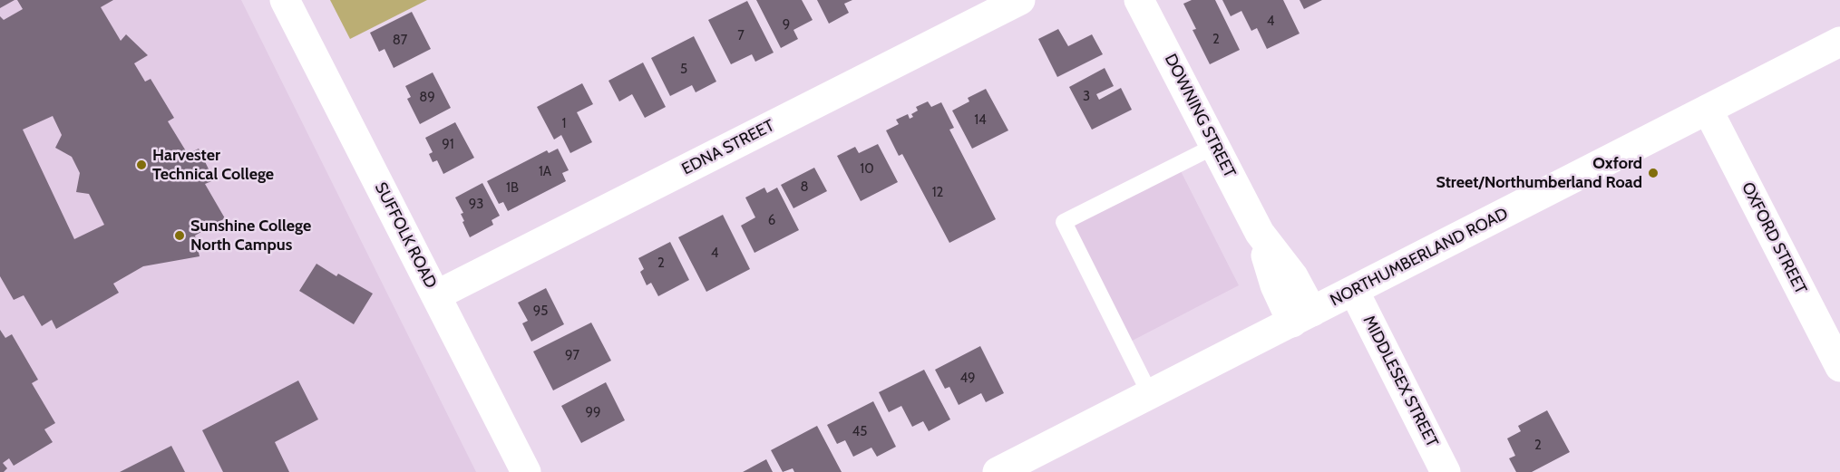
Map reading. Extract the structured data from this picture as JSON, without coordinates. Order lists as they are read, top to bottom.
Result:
{
  "streets": {
    "street": [
      "DOWNING STREET",
      "EDNA STREET",
      "SUFFOLK ROAD",
      "OXFORD STREET",
      "NORTHUMBERLAND ROAD",
      "MIDDLESEX STREET"
    ]
  },
  "crossings": [
    ["DOWNING STREET", "NORTHUMBERLAND ROAD"],
    ["EDNA STREET", "SUFFOLK ROAD"],
    ["OXFORD STREET", "NORTHUMBERLAND ROAD"],
    ["NORTHUMBERLAND ROAD", "MIDDLESEX STREET"]
  ],
  "places": ["Harvester Technical College", "Oxford Street/Northumberland Road", "Sunshine College North Campus"],
  "house_numbers": [
    "4",
    "9",
    "7",
    "2",
    "87",
    "5",
    "3",
    "89",
    "14",
    "1",
    "91",
    "10",
    "1A",
    "8",
    "1B",
    "12",
    "93",
    "6",
    "4",
    "2",
    "95",
    "97",
    "49",
    "99",
    "45",
    "2"
  ]
}
